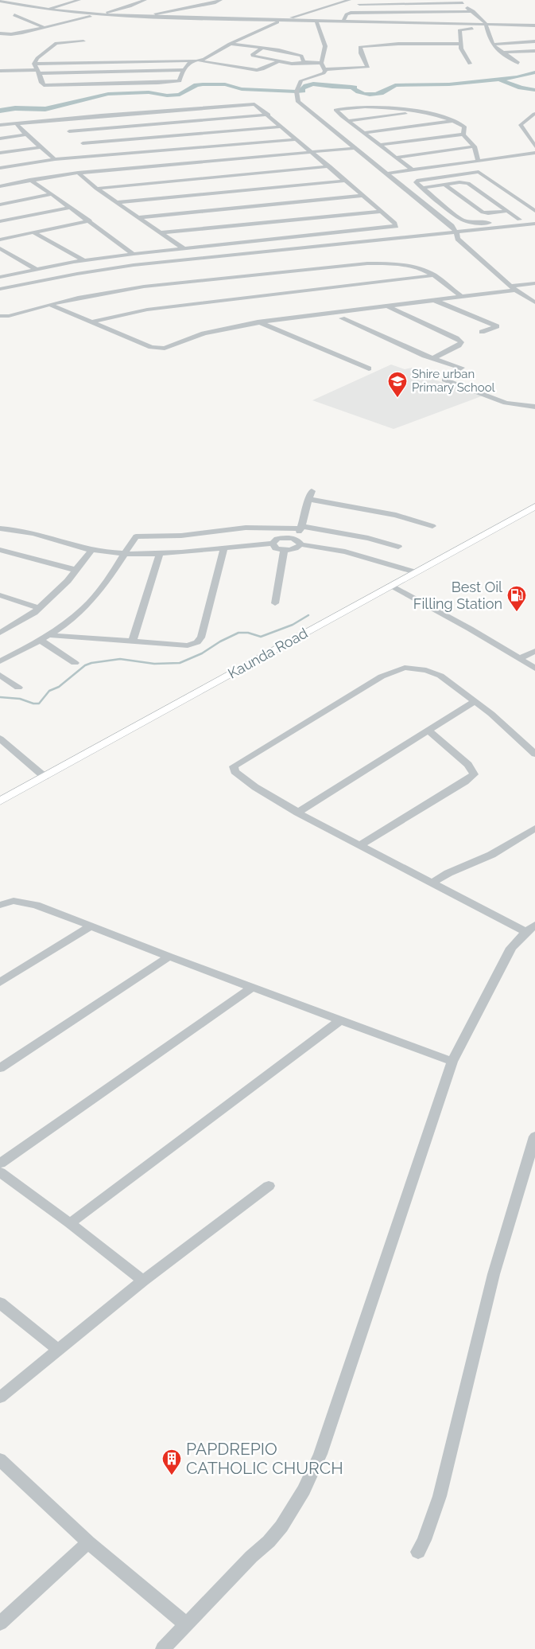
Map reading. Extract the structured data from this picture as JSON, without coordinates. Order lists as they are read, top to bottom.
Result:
{
  "streets": {
    "main road": ["Kaunda Road"]
  },
  "places": {
    "school or university": ["Shire urban Primary School"],
    "fuel station": ["Best Oil Filling Station"],
    "building": ["PAPDREPIO CATHOLIC CHURCH"]
  }
}
